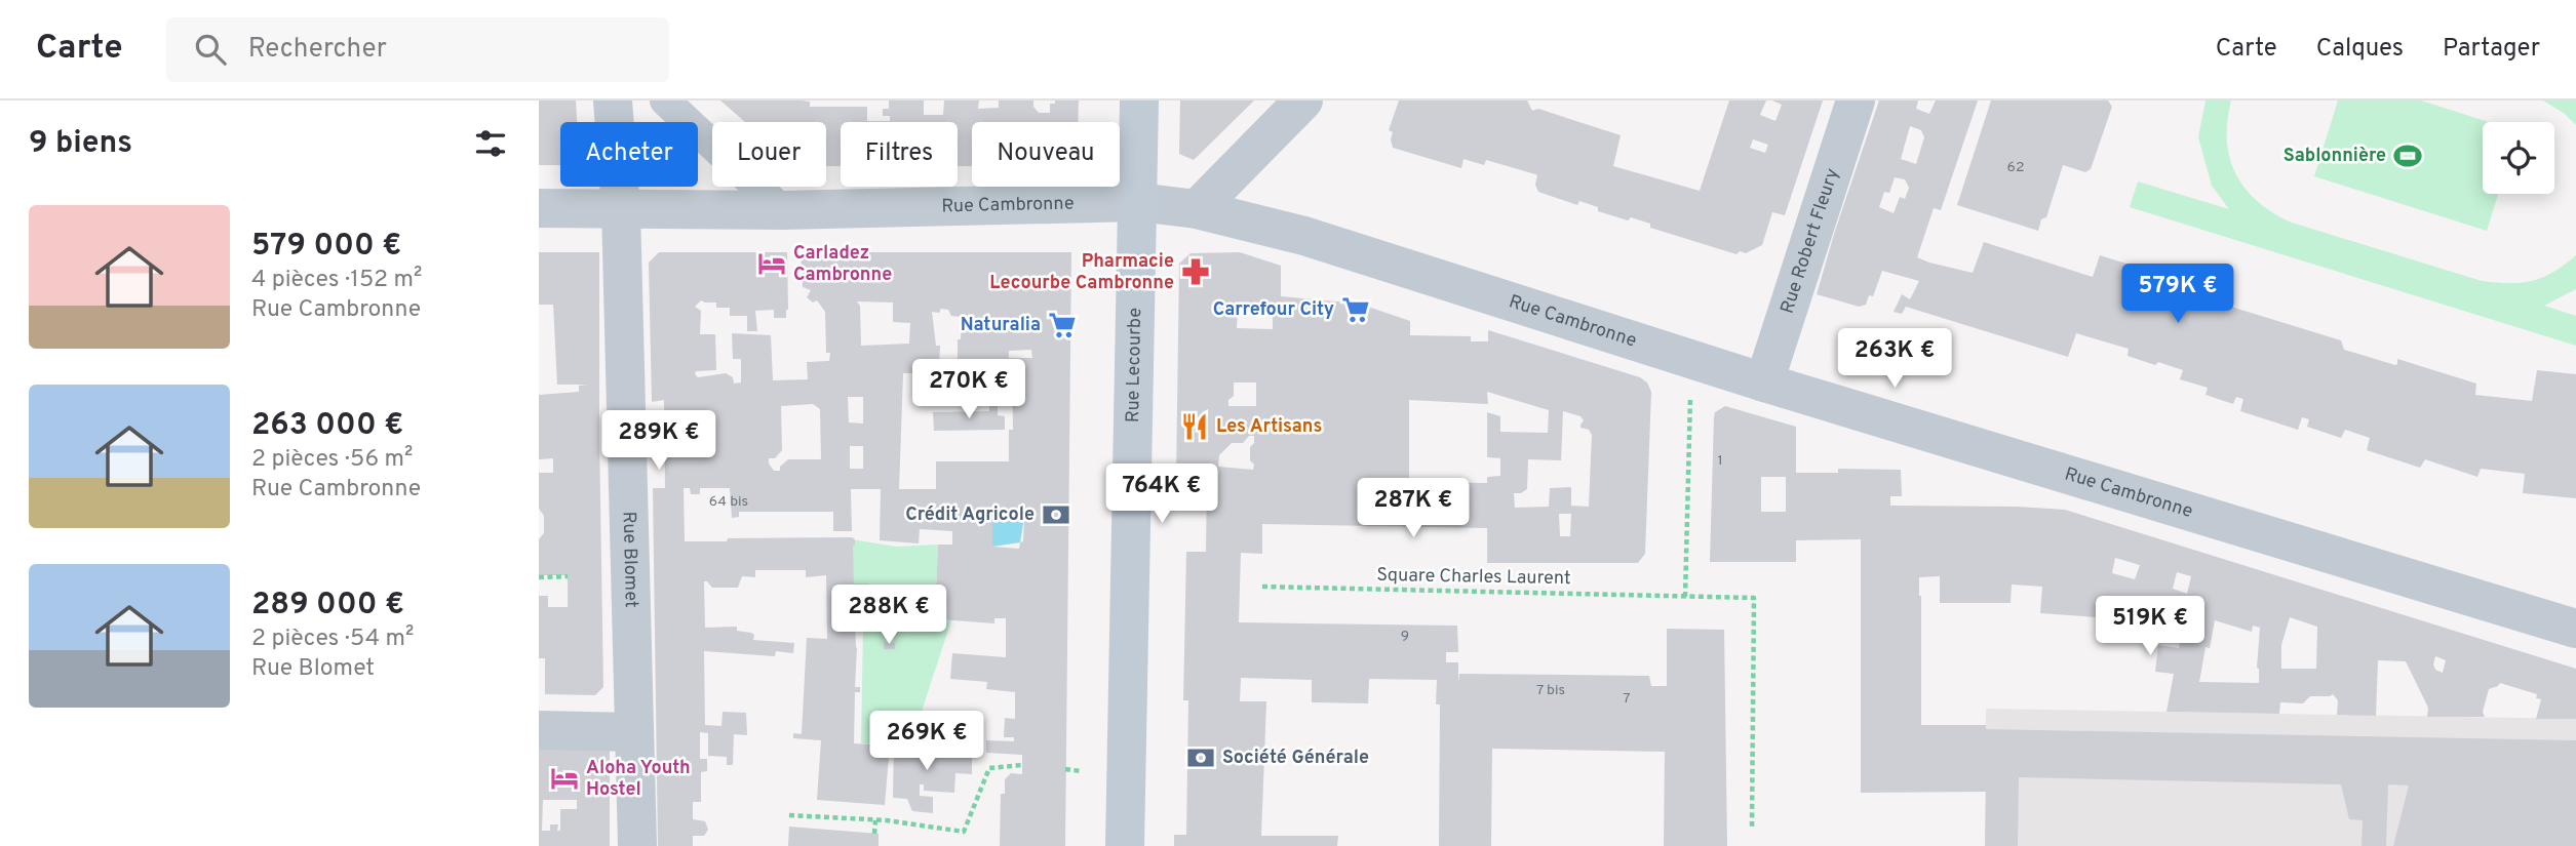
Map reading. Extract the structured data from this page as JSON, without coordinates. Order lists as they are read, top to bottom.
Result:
{
  "streets": {
    "main road": ["Rue Lecourbe"],
    "street": ["Rue Cambronne", "Rue Robert Fleury", "Rue Blomet"],
    "path": ["Square Charles Laurent"]
  },
  "crossings": [
    ["Rue Cambronne", "Rue Robert Fleury"],
    ["Rue Cambronne", "Rue Lecourbe"],
    ["Rue Cambronne", "Rue Blomet"]
  ],
  "places": {
    "sports": ["Sablonnière"],
    "hotel": ["Carladez Cambronne", "Aloha Youth Hostel"],
    "pharmacy": ["Pharmacie Lecourbe Cambronne"],
    "supermarket": ["Carrefour City", "Naturalia"],
    "restaurant": ["Les Artisans"],
    "bank": ["Crédit Agricole", "Société Générale"]
  },
  "house_numbers": [
    "62",
    "1",
    "64 bis",
    "9",
    "7 bis",
    "7"
  ],
  "page": {
    "header": "Carte",
    "search": "Rechercher",
    "nav": ["Carte", "Calques", "Partager"],
    "heading": "9 biens",
    "chip": [
      "Acheter",
      "Louer",
      "Filtres",
      "Nouveau"
    ],
    "list": [
      {
        "name": "579 000 €",
        "note": "4 pièces · 152 m² · Rue Cambronne"
      },
      {
        "name": "263 000 €",
        "note": "2 pièces · 56 m² · Rue Cambronne"
      },
      {
        "name": "289 000 €",
        "note": "2 pièces · 54 m² · Rue Blomet"
      }
    ],
    "price": [
      "579K €",
      "263K €",
      "270K €",
      "289K €",
      "764K €",
      "287K €",
      "288K €",
      "519K €",
      "269K €"
    ]
  }
}
